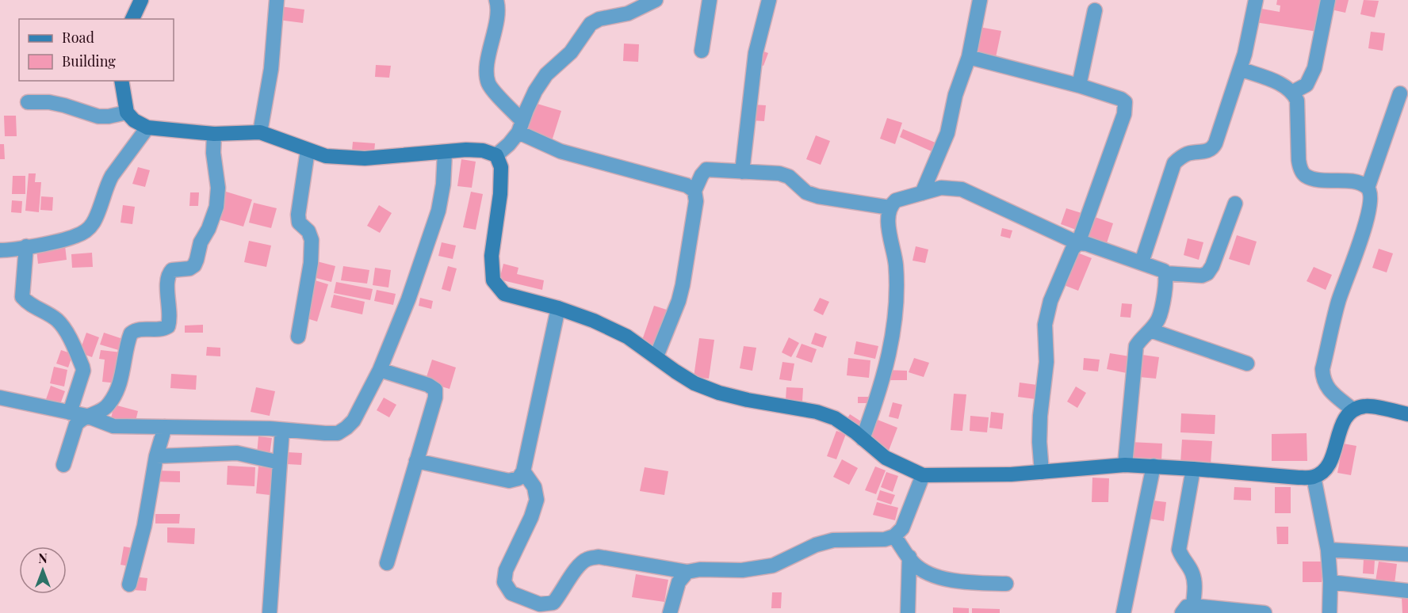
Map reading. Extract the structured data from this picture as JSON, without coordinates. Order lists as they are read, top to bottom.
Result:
{
  "legend": ["Road", "Building"],
  "north": "top"
}
